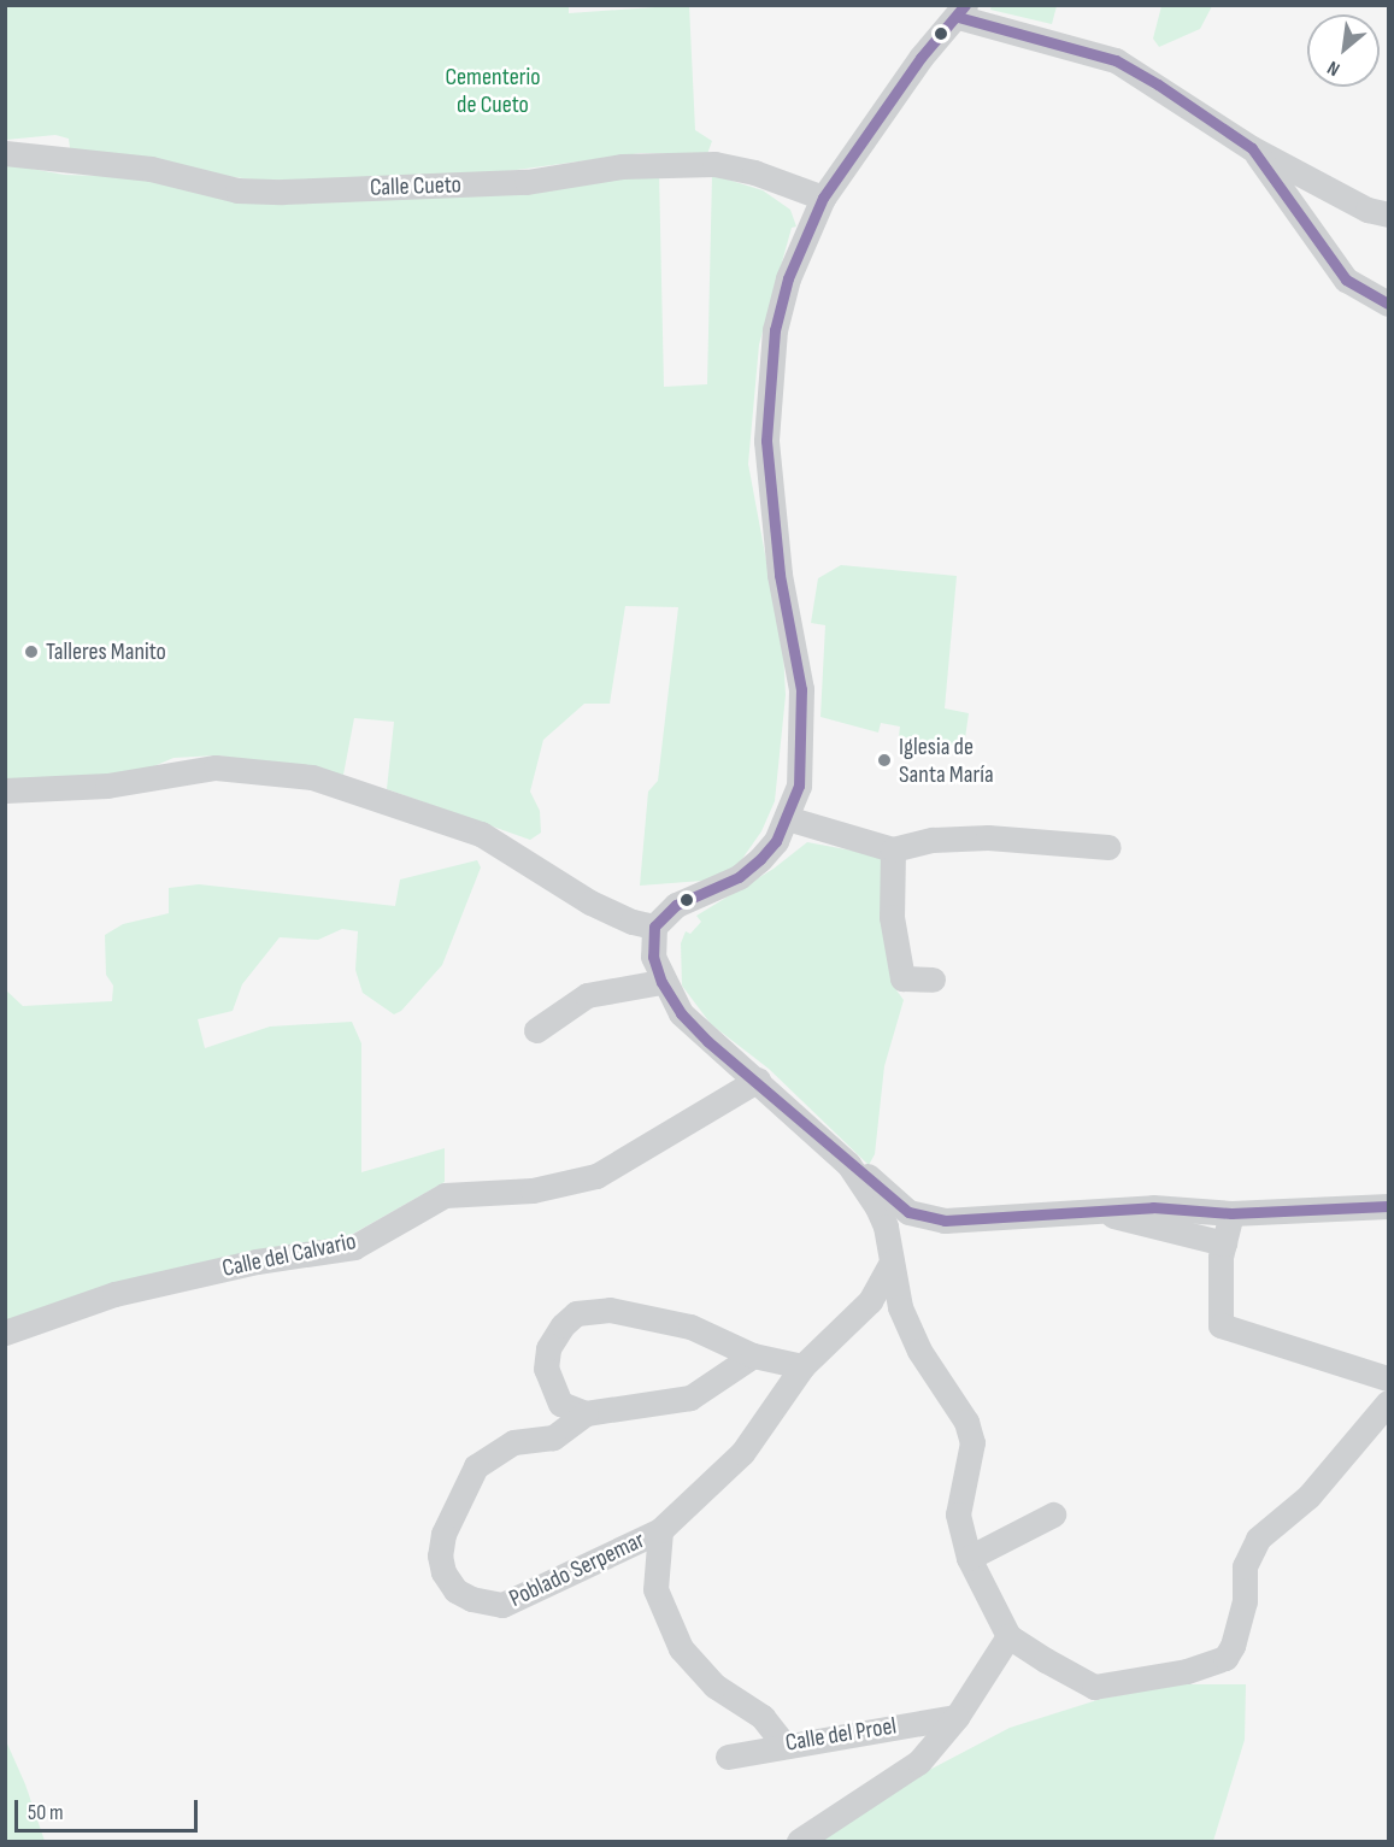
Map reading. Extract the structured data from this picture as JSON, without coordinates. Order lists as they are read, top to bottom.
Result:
{
  "streets": {
    "street": [
      "Calle Cueto",
      "Calle del Calvario",
      "Poblado Serpemar",
      "Calle del Proel"
    ]
  },
  "crossings": [
    ["Poblado Serpemar", "Calle del Proel"]
  ],
  "parks": ["Cementerio de Cueto"],
  "places": ["Talleres Manito", "Iglesia de Santa María"],
  "scale_bar": "50 m",
  "north": "bottom left"
}
